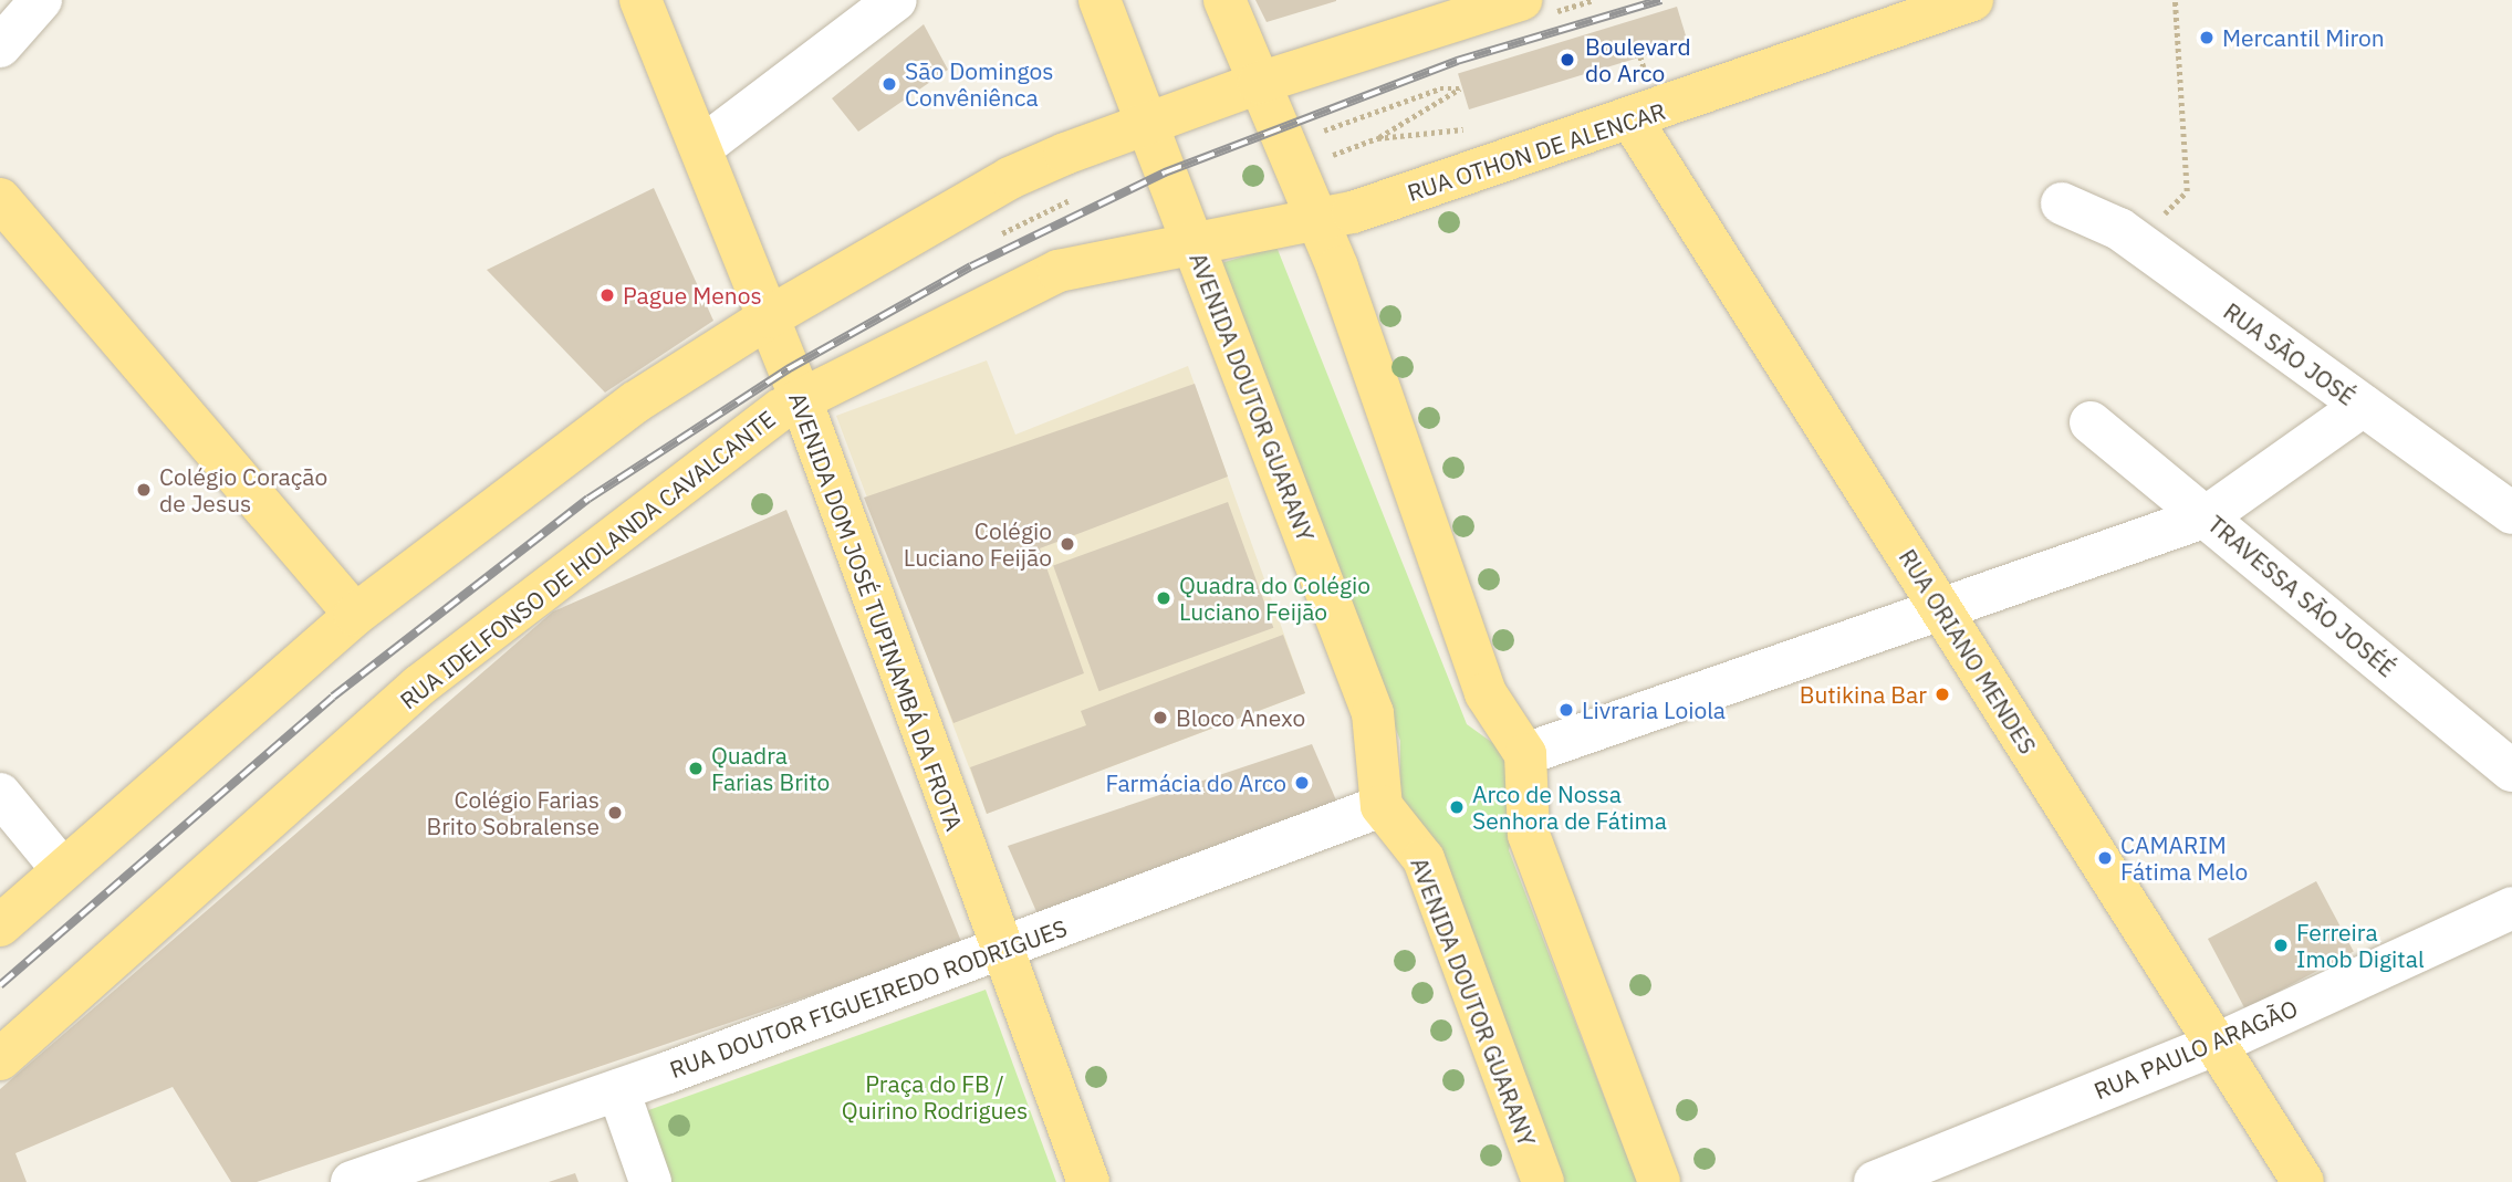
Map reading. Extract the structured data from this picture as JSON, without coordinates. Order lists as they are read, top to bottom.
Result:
{
  "streets": {
    "main road": [
      "RUA OTHON DE ALENCAR",
      "AVENIDA DOUTOR GUARANY",
      "RUA IDELFONSO DE HOLANDA CAVALCANTE",
      "AVENIDA DOM JOSÉ TUPINAMBÁ DA FROTA",
      "RUA ORIANO MENDES"
    ],
    "street": [
      "RUA SÃO JOSÉ",
      "TRAVESSA SÃO JOSÉÉ",
      "RUA DOUTOR FIGUEIREDO RODRIGUES",
      "RUA PAULO ARAGÃO"
    ]
  },
  "crossings": [
    ["RUA OTHON DE ALENCAR", "RUA IDELFONSO DE HOLANDA CAVALCANTE"],
    ["RUA OTHON DE ALENCAR", "RUA ORIANO MENDES"],
    ["AVENIDA DOUTOR GUARANY", "RUA IDELFONSO DE HOLANDA CAVALCANTE"],
    ["AVENIDA DOUTOR GUARANY", "RUA DOUTOR FIGUEIREDO RODRIGUES"],
    ["RUA IDELFONSO DE HOLANDA CAVALCANTE", "AVENIDA DOM JOSÉ TUPINAMBÁ DA FROTA"],
    ["AVENIDA DOM JOSÉ TUPINAMBÁ DA FROTA", "RUA DOUTOR FIGUEIREDO RODRIGUES"],
    ["RUA ORIANO MENDES", "RUA PAULO ARAGÃO"]
  ],
  "parks": ["Praça do FB / Quirino Rodrigues"],
  "places": [
    "Mercantil Miron",
    "Boulevard do Arco",
    "São Domingos Convêniênca",
    "Pague Menos",
    "Colégio Coração de Jesus",
    "Colégio Luciano Feijão",
    "Quadra do Colégio Luciano Feijão",
    "Butikina Bar",
    "Livraria Loiola",
    "Bloco Anexo",
    "Quadra Farias Brito",
    "Farmácia do Arco",
    "Arco de Nossa Senhora de Fátima",
    "Colégio Farias Brito Sobralense",
    "CAMARIM Fátima Melo",
    "Ferreira Imob Digital"
  ]
}
